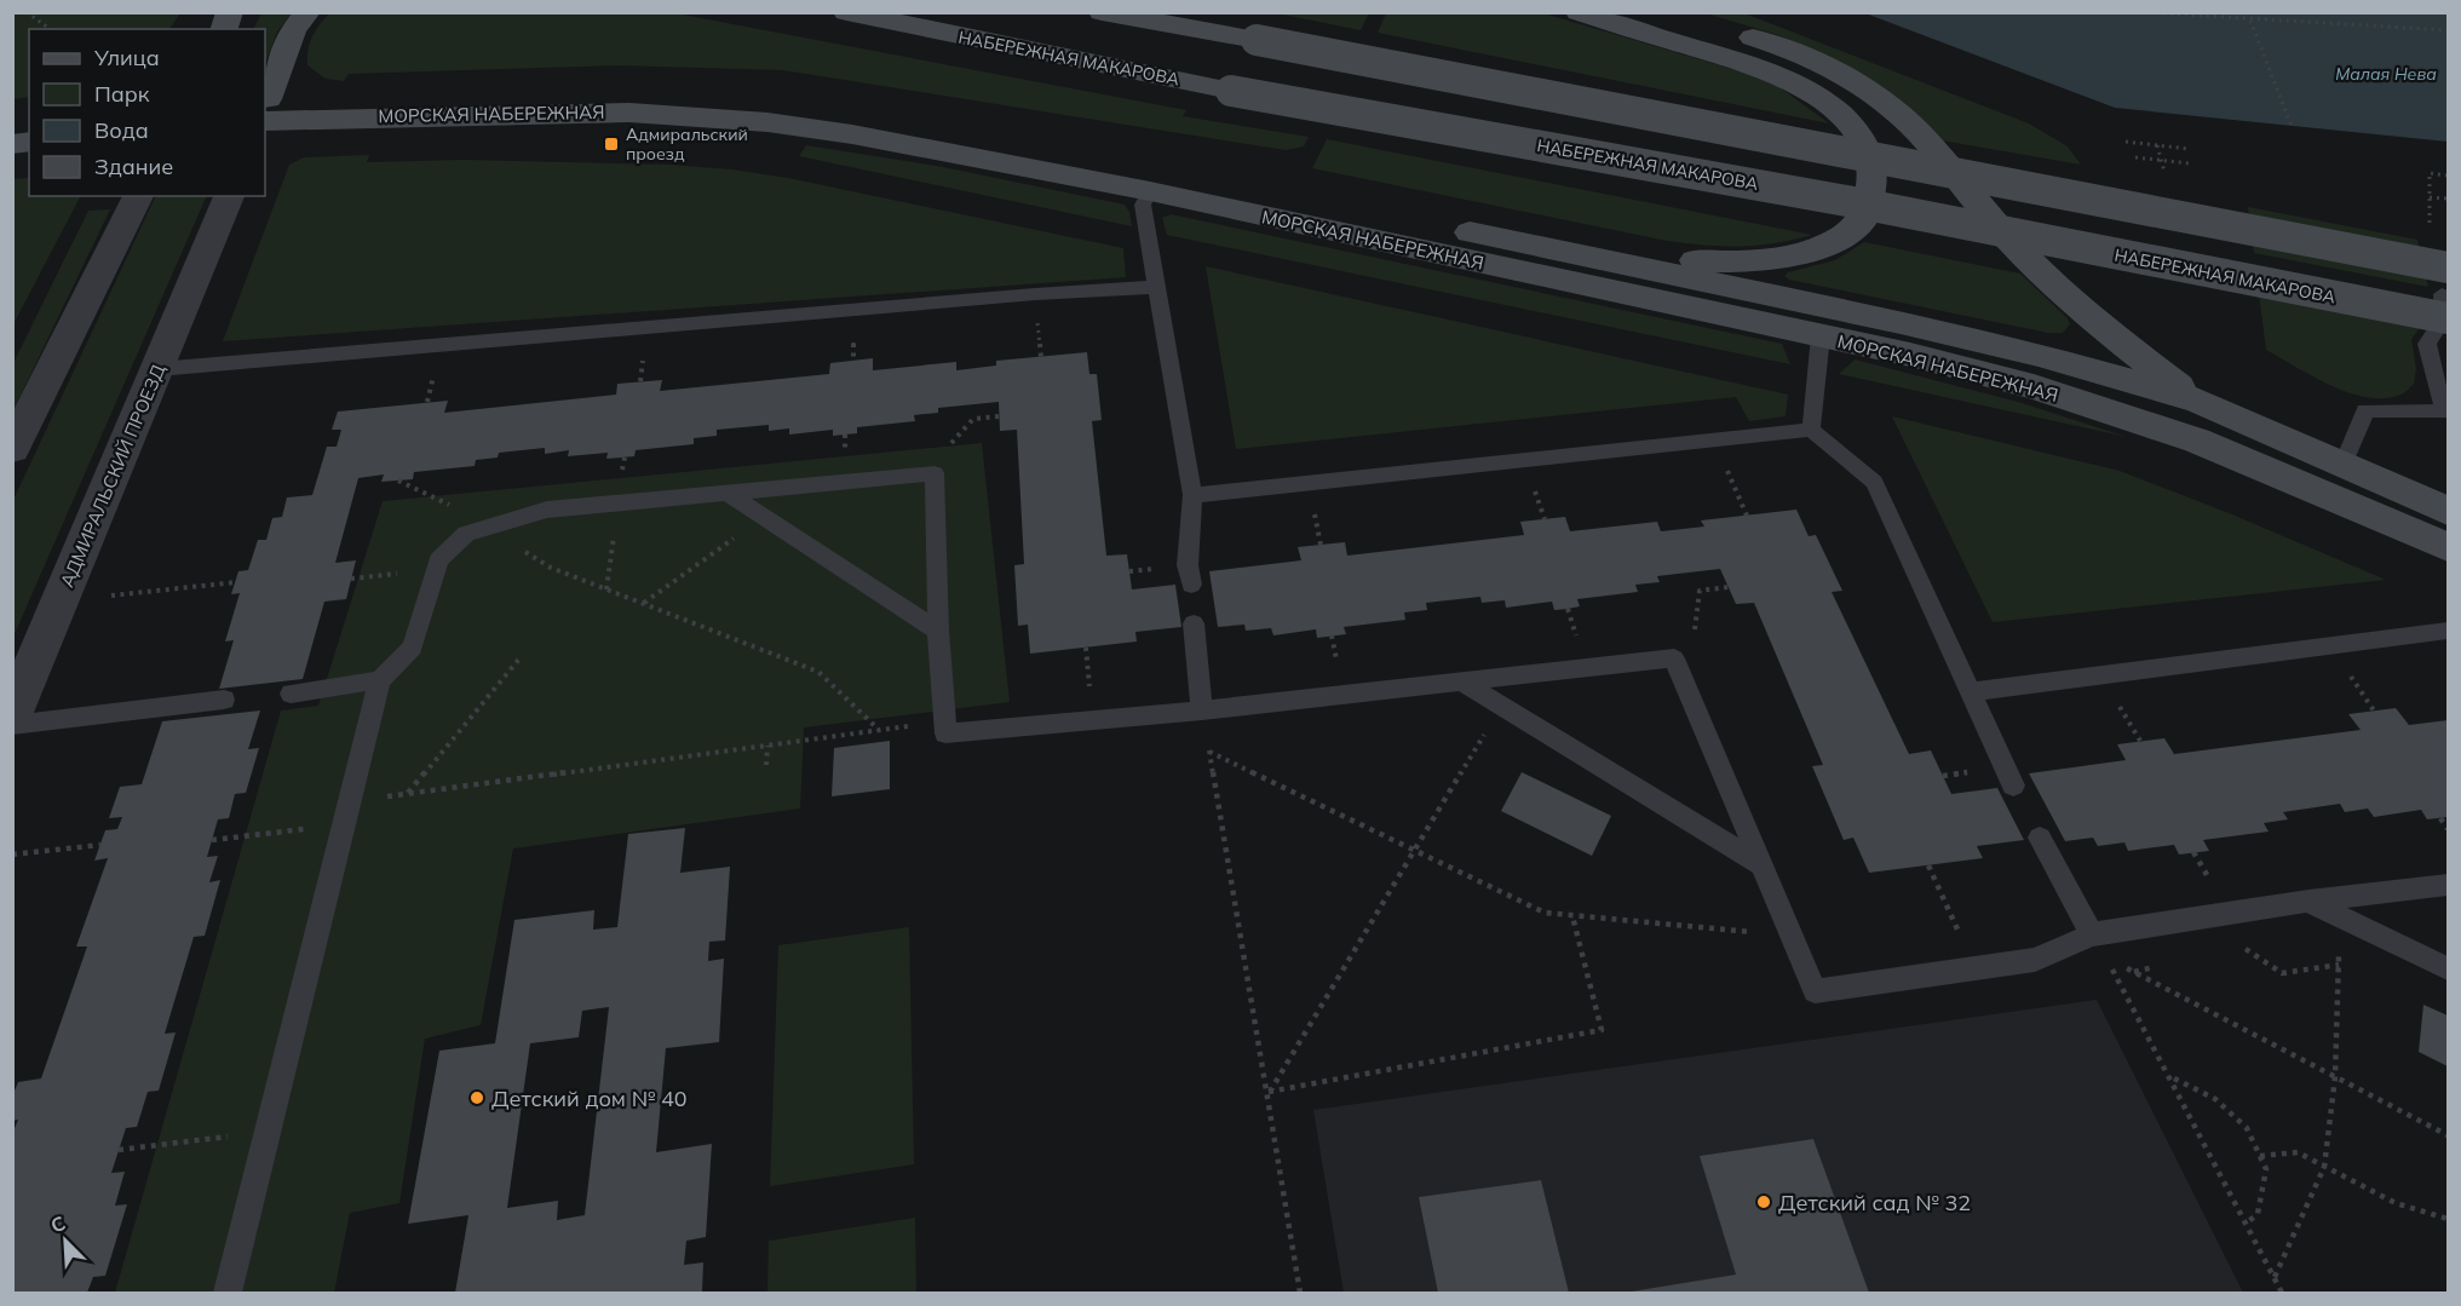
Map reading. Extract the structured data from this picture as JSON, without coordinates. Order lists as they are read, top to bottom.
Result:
{
  "streets": {
    "main road": ["НАБЕРЕЖНАЯ МАКАРОВА", "МОРСКАЯ НАБЕРЕЖНАЯ"],
    "street": ["АДМИРАЛЬСКИЙ ПРОЕЗД"]
  },
  "water": ["Малая Нева"],
  "places": {
    "transit": ["Адмиральский проезд"],
    "other": ["Детский дом № 40", "Детский сад № 32"]
  },
  "legend": [
    "Улица",
    "Парк",
    "Вода",
    "Здание"
  ],
  "north": "top left"
}
